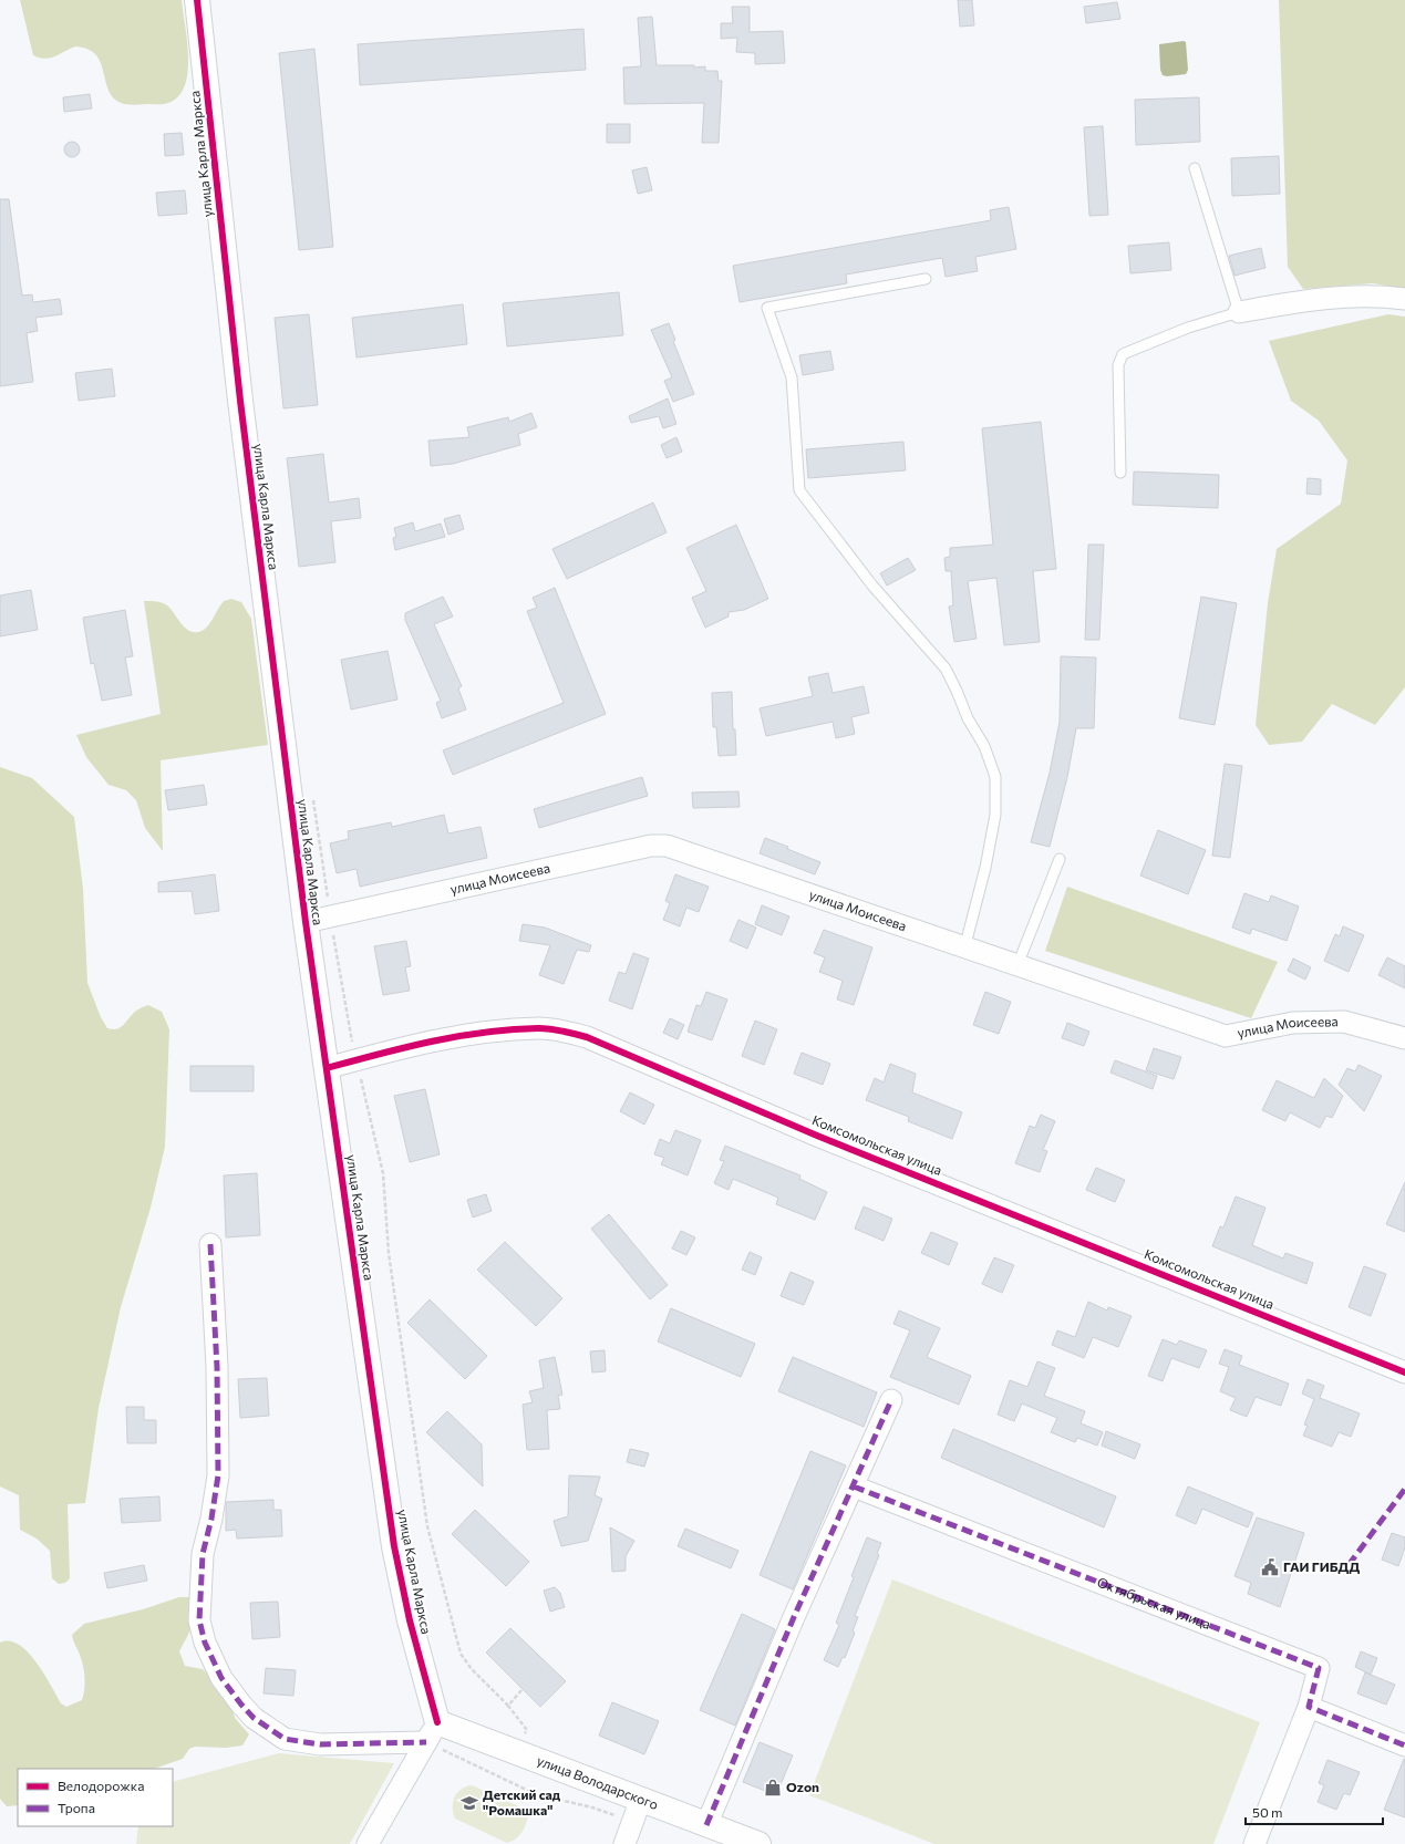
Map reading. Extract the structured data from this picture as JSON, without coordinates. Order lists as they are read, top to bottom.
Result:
{
  "streets": {
    "street": [
      "улица Карла Маркса",
      "улица Моисеева",
      "Комсомольская улица",
      "Октябрьская улица",
      "улица Володарского"
    ]
  },
  "crossings": [
    ["улица Карла Маркса", "улица Моисеева"],
    ["улица Карла Маркса", "Комсомольская улица"],
    ["улица Карла Маркса", "улица Володарского"]
  ],
  "places": {
    "public building": ["ГАИ ГИБДД"],
    "shop": ["Ozon"],
    "school or university": ["Детский сад \"Ромашка\""]
  },
  "legend": ["Велодорожка", "Тропа"],
  "scale_bar": "50 m"
}
